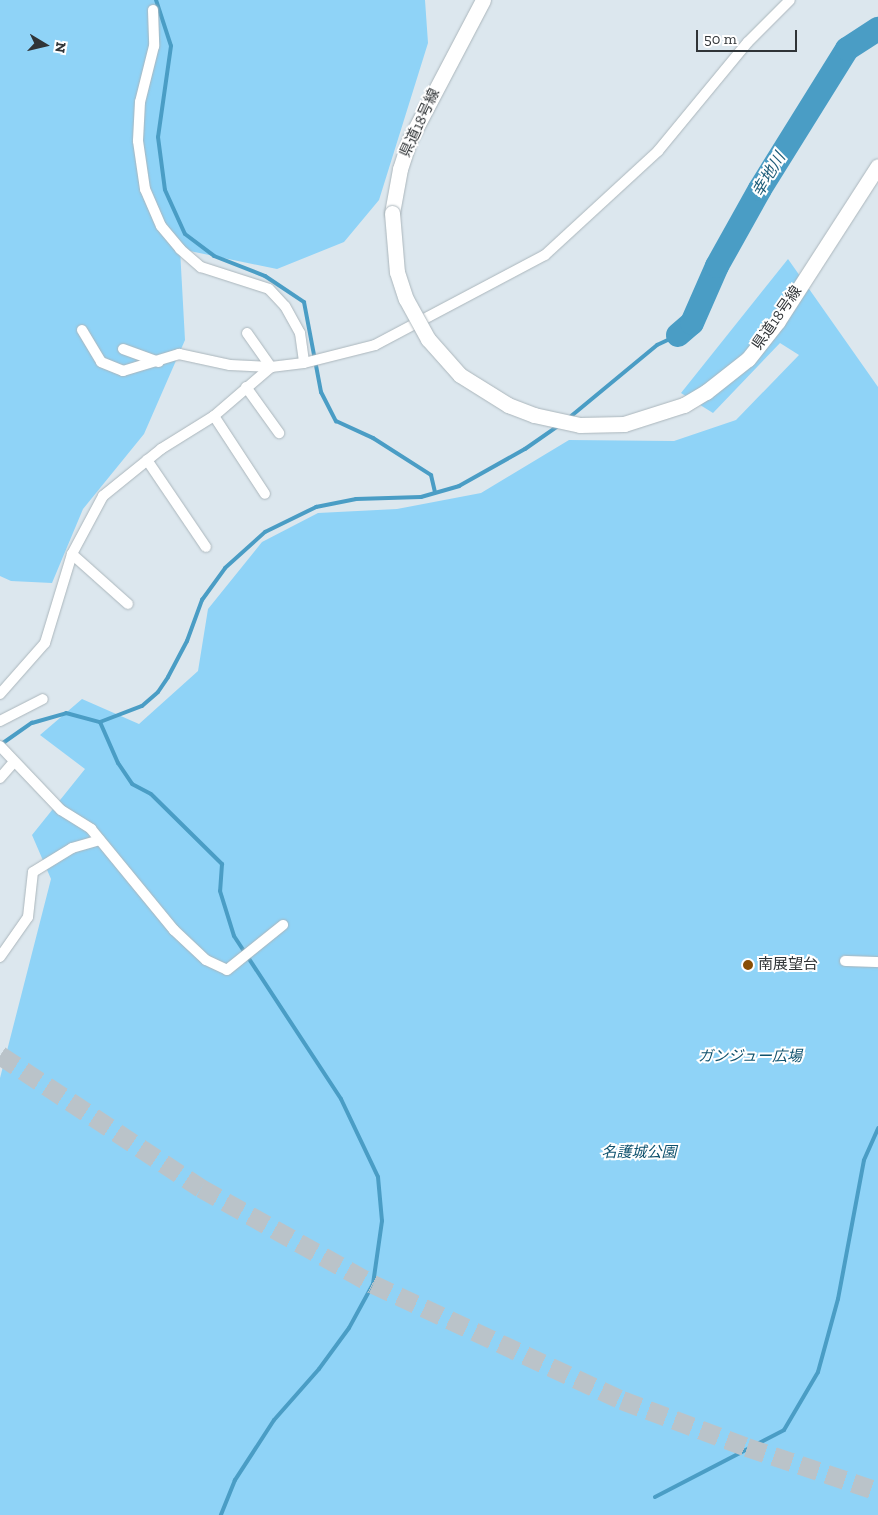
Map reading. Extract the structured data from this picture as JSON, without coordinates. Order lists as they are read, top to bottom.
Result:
{
  "streets": {
    "main road": ["県道18号線"]
  },
  "water": ["幸地川"],
  "parks": ["ガンジュー広場", "名護城公園"],
  "places": ["南展望台"],
  "scale_bar": "50 m",
  "north": "right"
}
